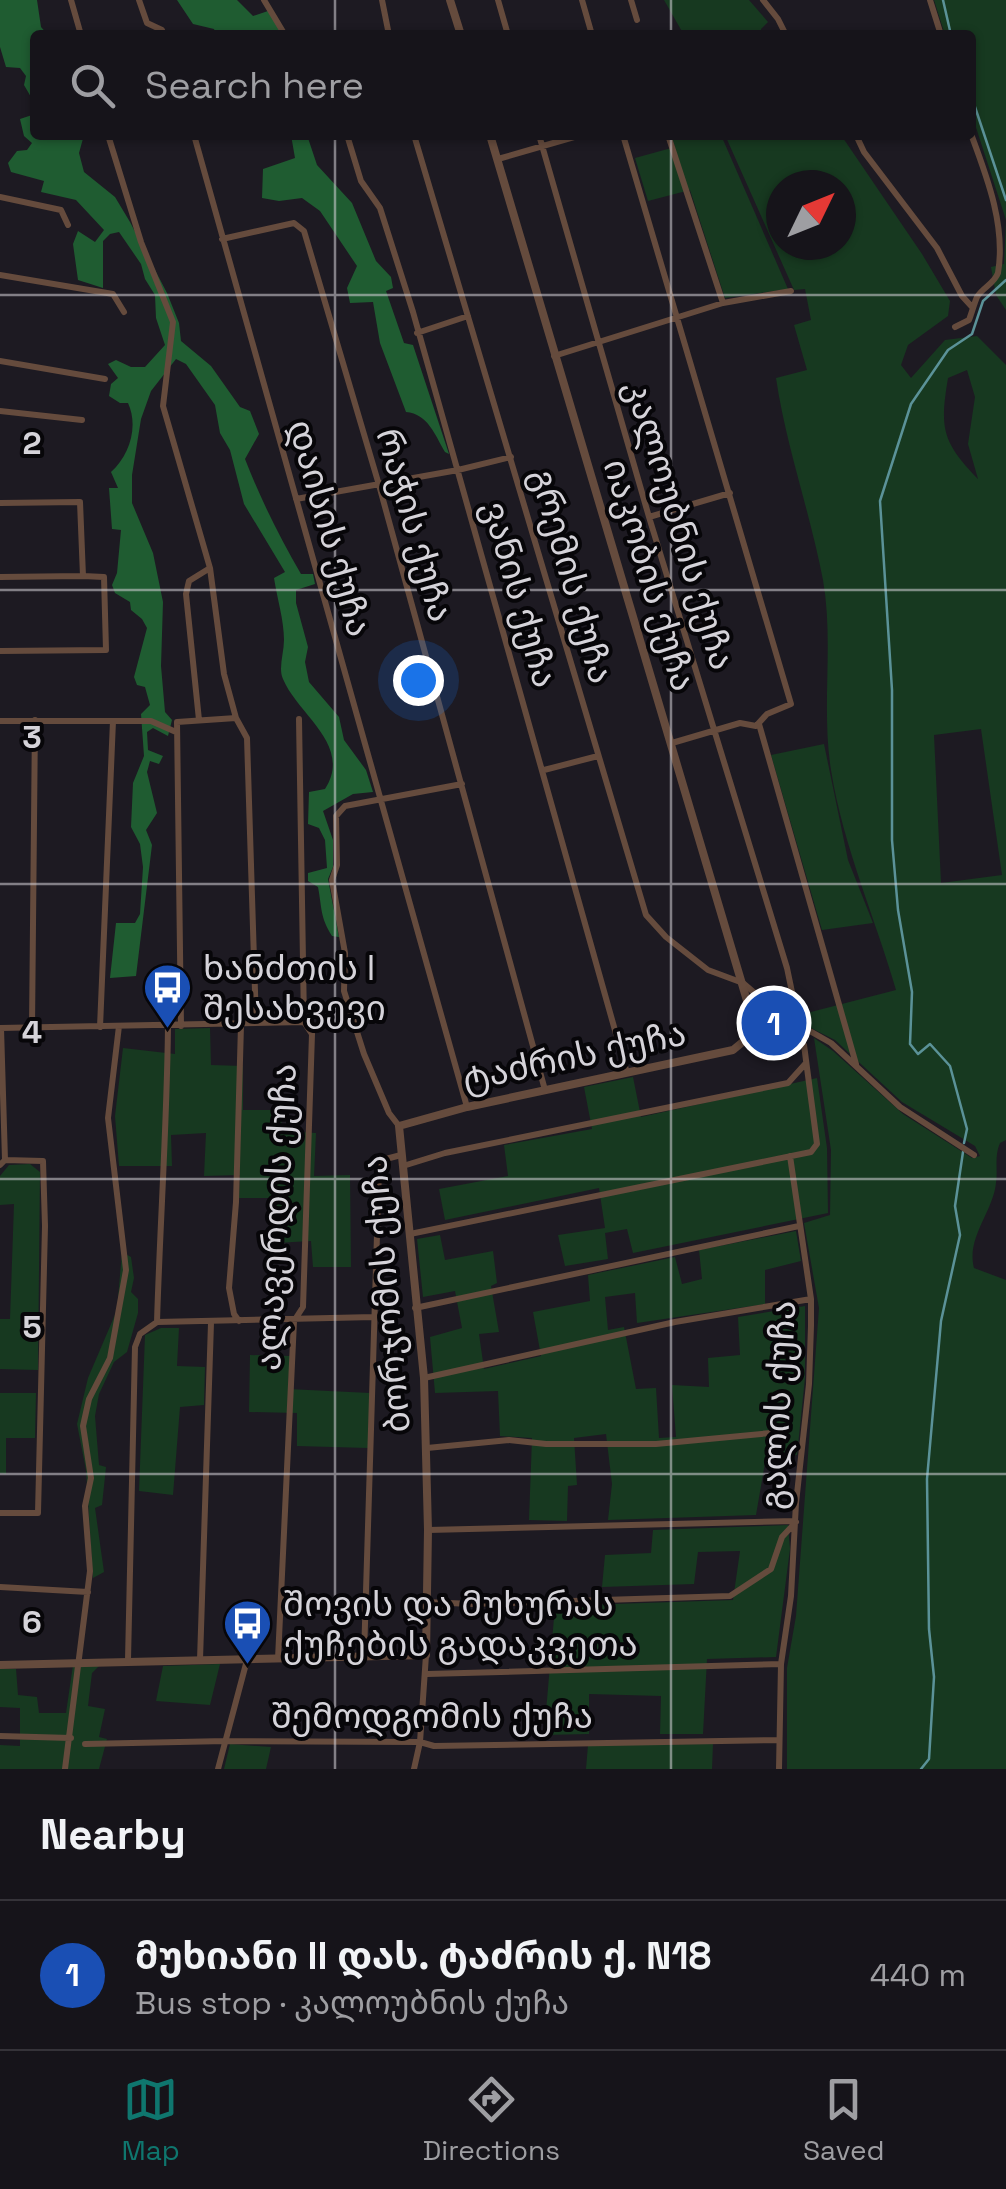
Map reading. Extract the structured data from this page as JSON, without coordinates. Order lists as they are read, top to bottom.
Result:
{
  "streets": {
    "street": [
      "რაჭის ქუჩა",
      "კალოუბნის ქუჩა",
      "დაისის ქუჩა",
      "იაკობის ქუჩა",
      "გრემის ქუჩა",
      "ვანის ქუჩა",
      "ტაძრის ქუჩა",
      "ალავერდის ქუჩა",
      "ბორჯომის ქუჩა",
      "გალის ქუჩა",
      "შემოდგომის ქუჩა"
    ]
  },
  "crossings": [
    ["რაჭის ქუჩა", "დაისის ქუჩა"],
    ["რაჭის ქუჩა", "ტაძრის ქუჩა"],
    ["რაჭის ქუჩა", "ბორჯომის ქუჩა"],
    ["დაისის ქუჩა", "ტაძრის ქუჩა"],
    ["დაისის ქუჩა", "ბორჯომის ქუჩა"],
    ["იაკობის ქუჩა", "გრემის ქუჩა"],
    ["იაკობის ქუჩა", "ტაძრის ქუჩა"],
    ["ვანის ქუჩა", "ტაძრის ქუჩა"],
    ["ტაძრის ქუჩა", "ბორჯომის ქუჩა"],
    ["ბორჯომის ქუჩა", "შემოდგომის ქუჩა"],
    ["გალის ქუჩა", "შემოდგომის ქუჩა"]
  ],
  "places": {
    "bus stop": ["ხანძთის I შესახვევი", "შოვის და მუხურას ქუჩების გადაკვეთა"]
  },
  "north": "top right",
  "page": {
    "search": "Search here",
    "pins": "1",
    "heading": "Nearby",
    "list": [
      {
        "mark": "1",
        "name": "მუხიანი II დას. ტაძრის ქ. N18",
        "note": "Bus stop · კალოუბნის ქუჩა",
        "value": "440 m"
      }
    ],
    "nav": ["Map", "Directions", "Saved"]
  },
  "grid": {
    "rows": [
      "2",
      "3",
      "4",
      "5",
      "6"
    ]
  }
}
